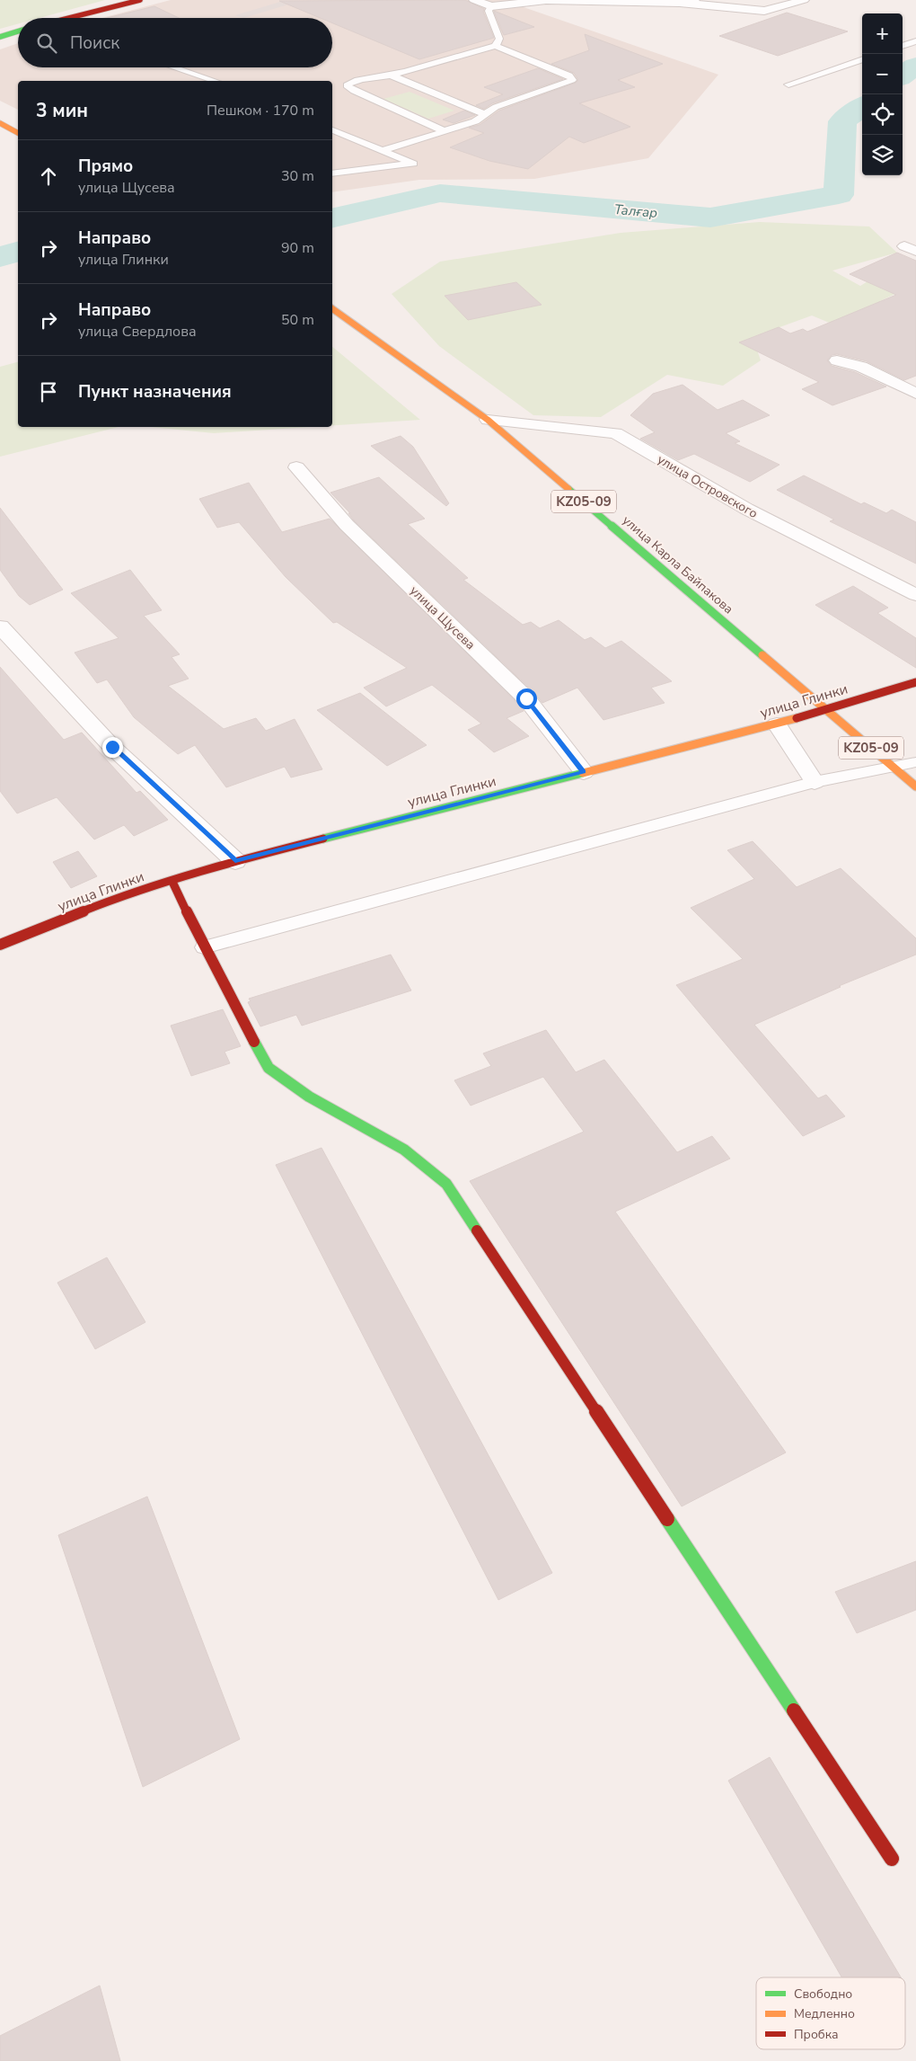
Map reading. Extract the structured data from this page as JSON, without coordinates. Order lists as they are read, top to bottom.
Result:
{
  "streets": {
    "street": [
      "улица Островского",
      "KZ05-09",
      "улица Карла Байпакова",
      "улица Щусева",
      "улица Глинки"
    ]
  },
  "crossings": [
    ["улица Островского", "улица Карла Байпакова"],
    ["улица Карла Байпакова", "улица Глинки"],
    ["улица Щусева", "улица Глинки"]
  ],
  "water": ["Талғар"],
  "legend": ["Свободно", "Медленно", "Пробка"],
  "page": {
    "map_buttons": ["+", "−"],
    "search": "Поиск",
    "heading": ["3 мин", "Пешком · 170 m"],
    "list": [
      ["Прямо", "улица Щусева", "30 m"],
      ["Направо", "улица Глинки", "90 m"],
      ["Направо", "улица Свердлова", "50 m"],
      "Пункт назначения"
    ]
  }
}
